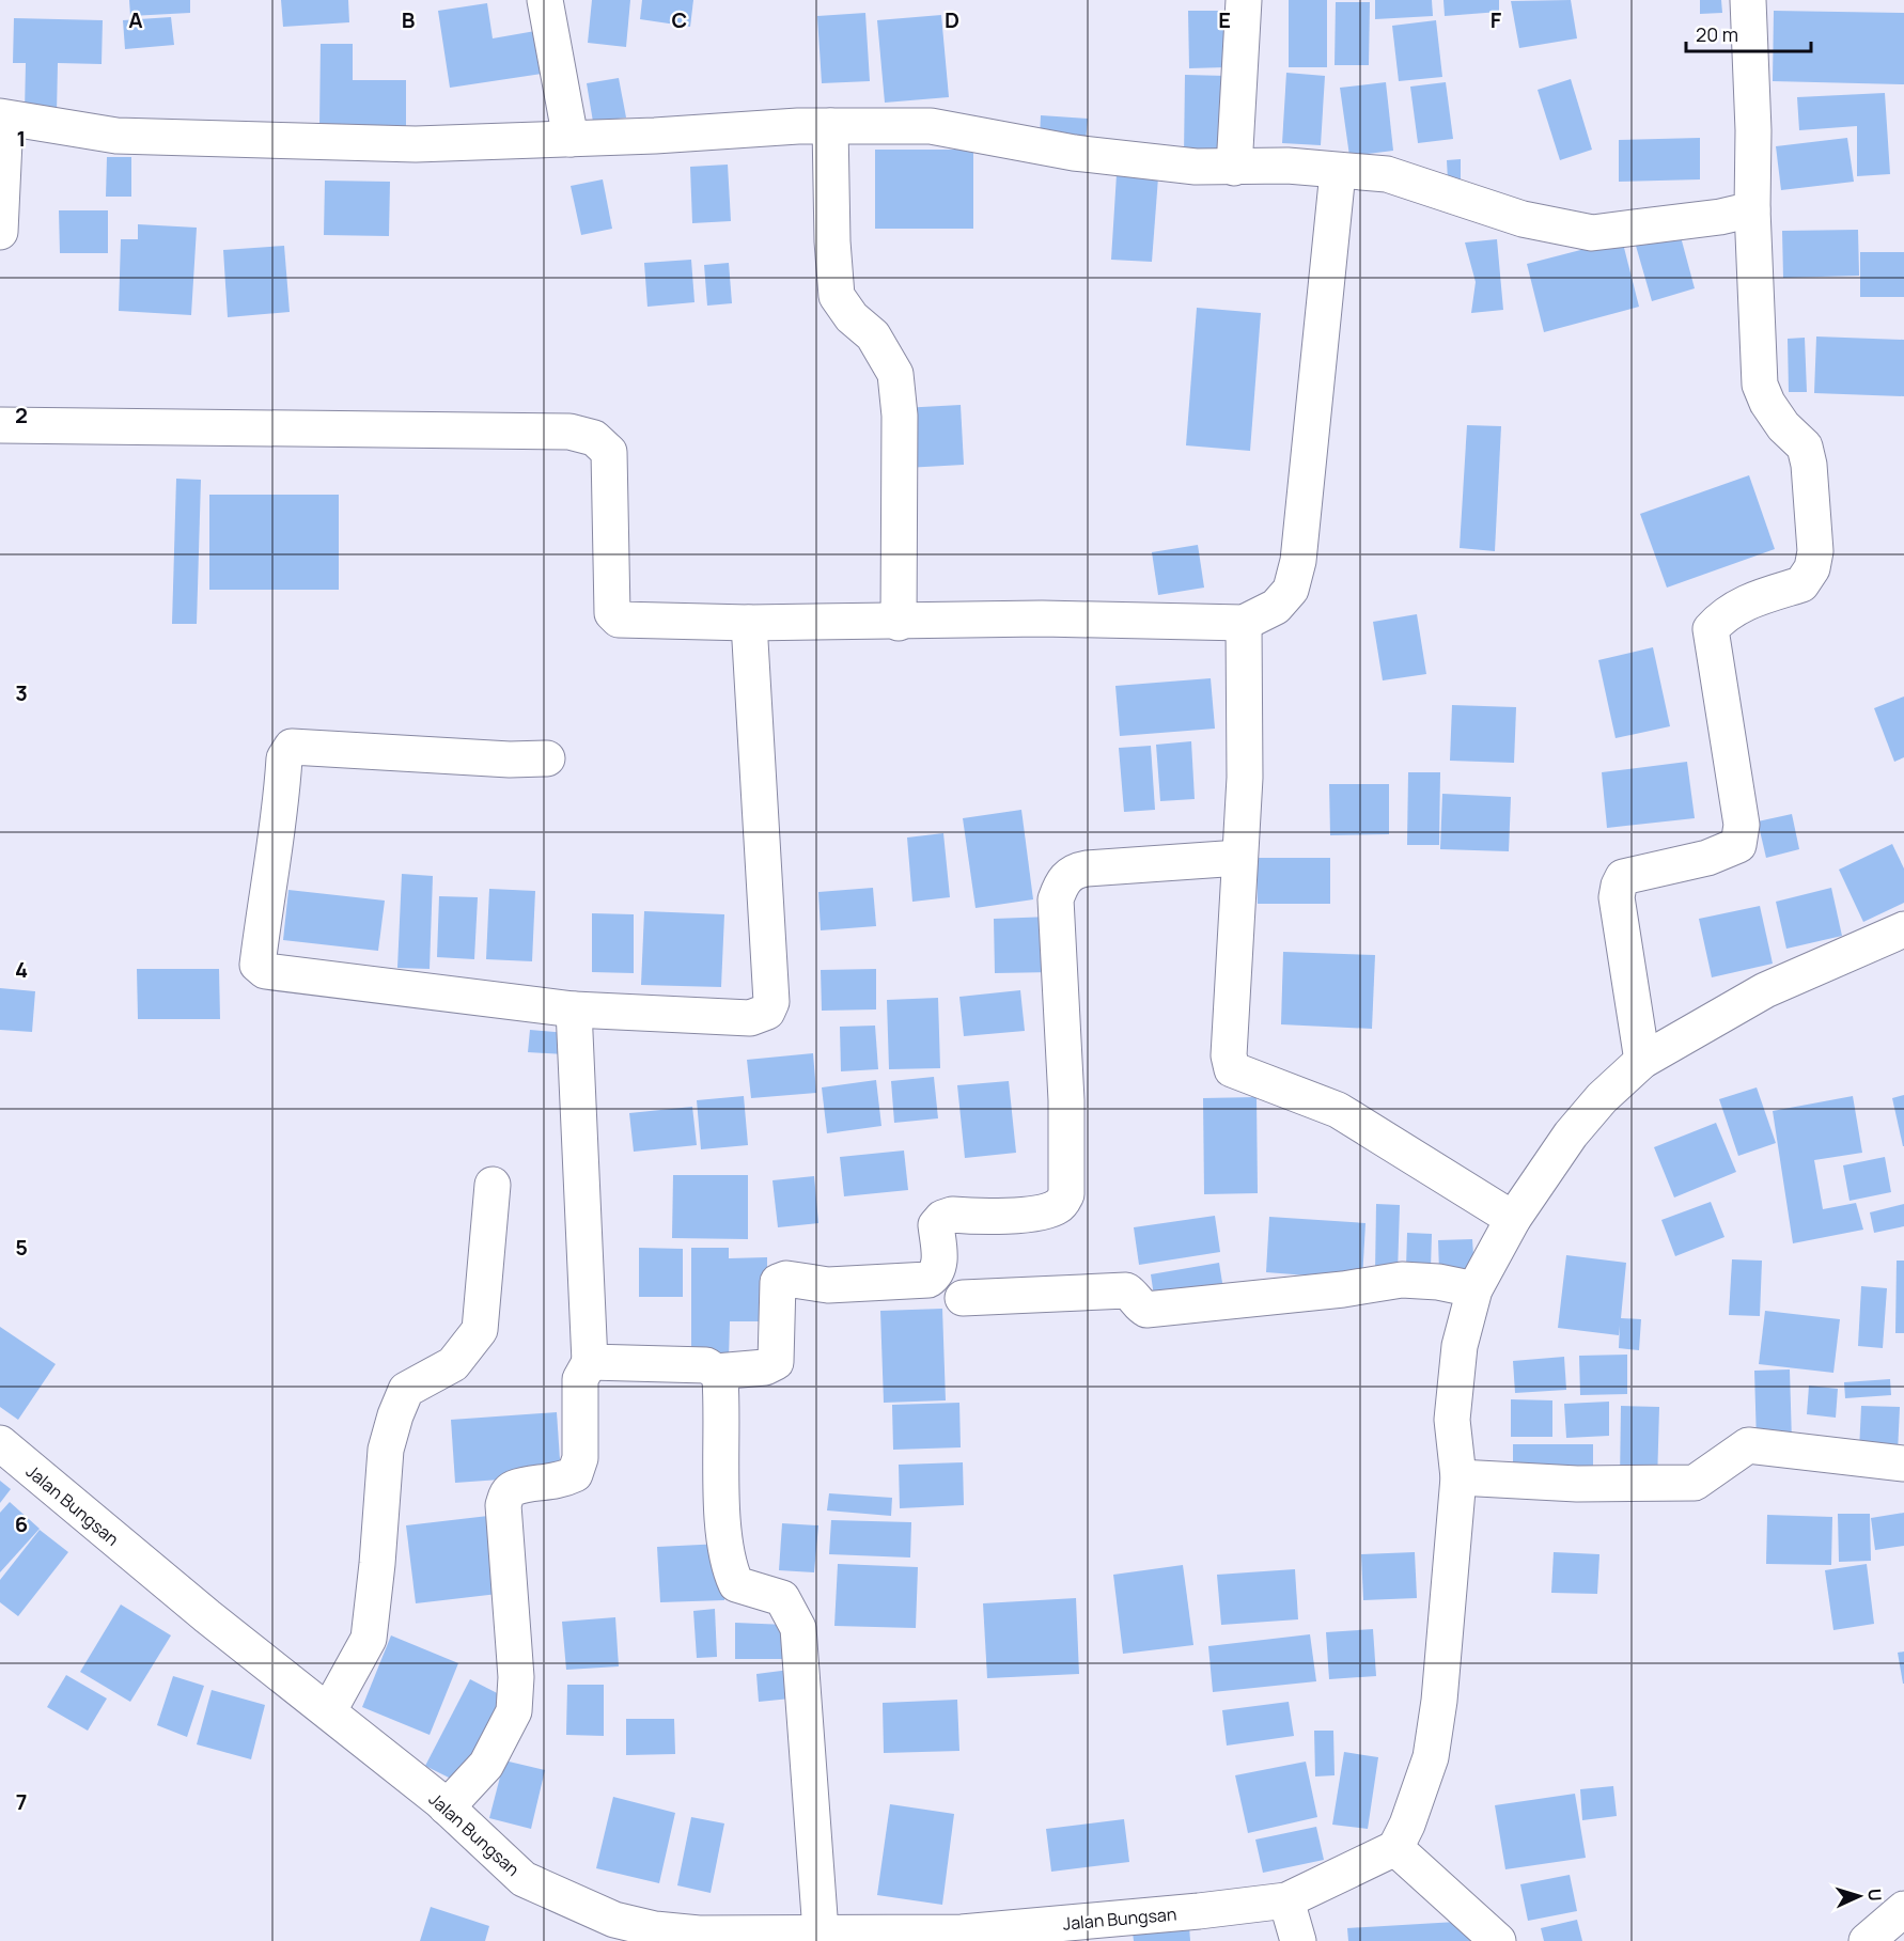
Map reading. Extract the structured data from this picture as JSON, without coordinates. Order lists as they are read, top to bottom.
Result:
{
  "streets": {
    "street": ["Jalan Bungsan"]
  },
  "scale_bar": "20 m",
  "north": "right",
  "grid": {
    "columns": [
      "A",
      "B",
      "C",
      "D",
      "E",
      "F"
    ],
    "rows": [
      "1",
      "2",
      "3",
      "4",
      "5",
      "6",
      "7"
    ]
  }
}
